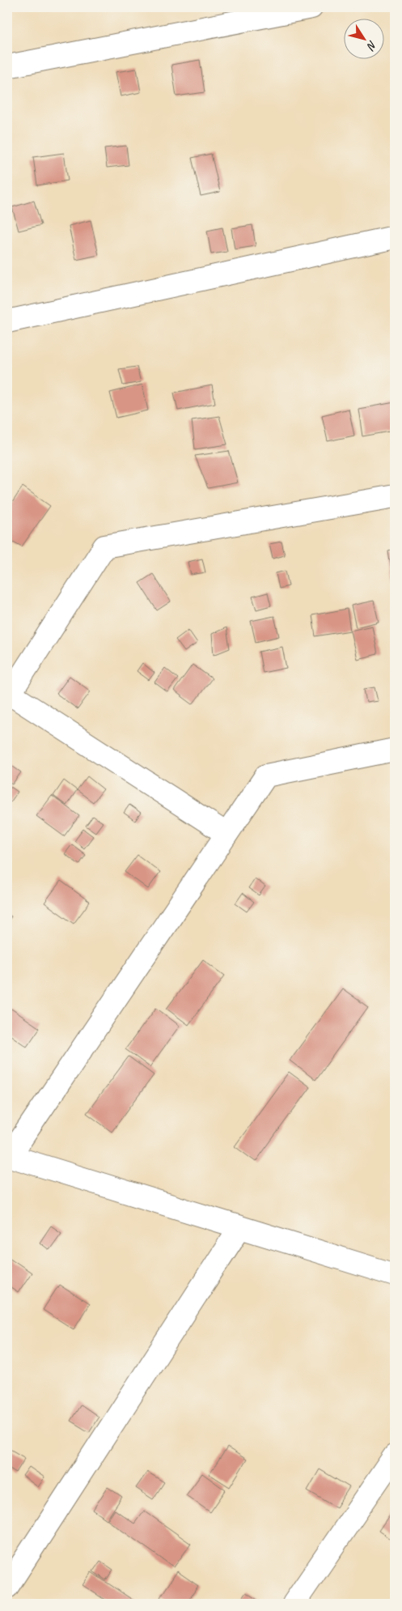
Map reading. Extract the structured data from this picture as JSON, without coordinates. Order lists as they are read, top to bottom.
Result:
{
  "north": "bottom right"
}
